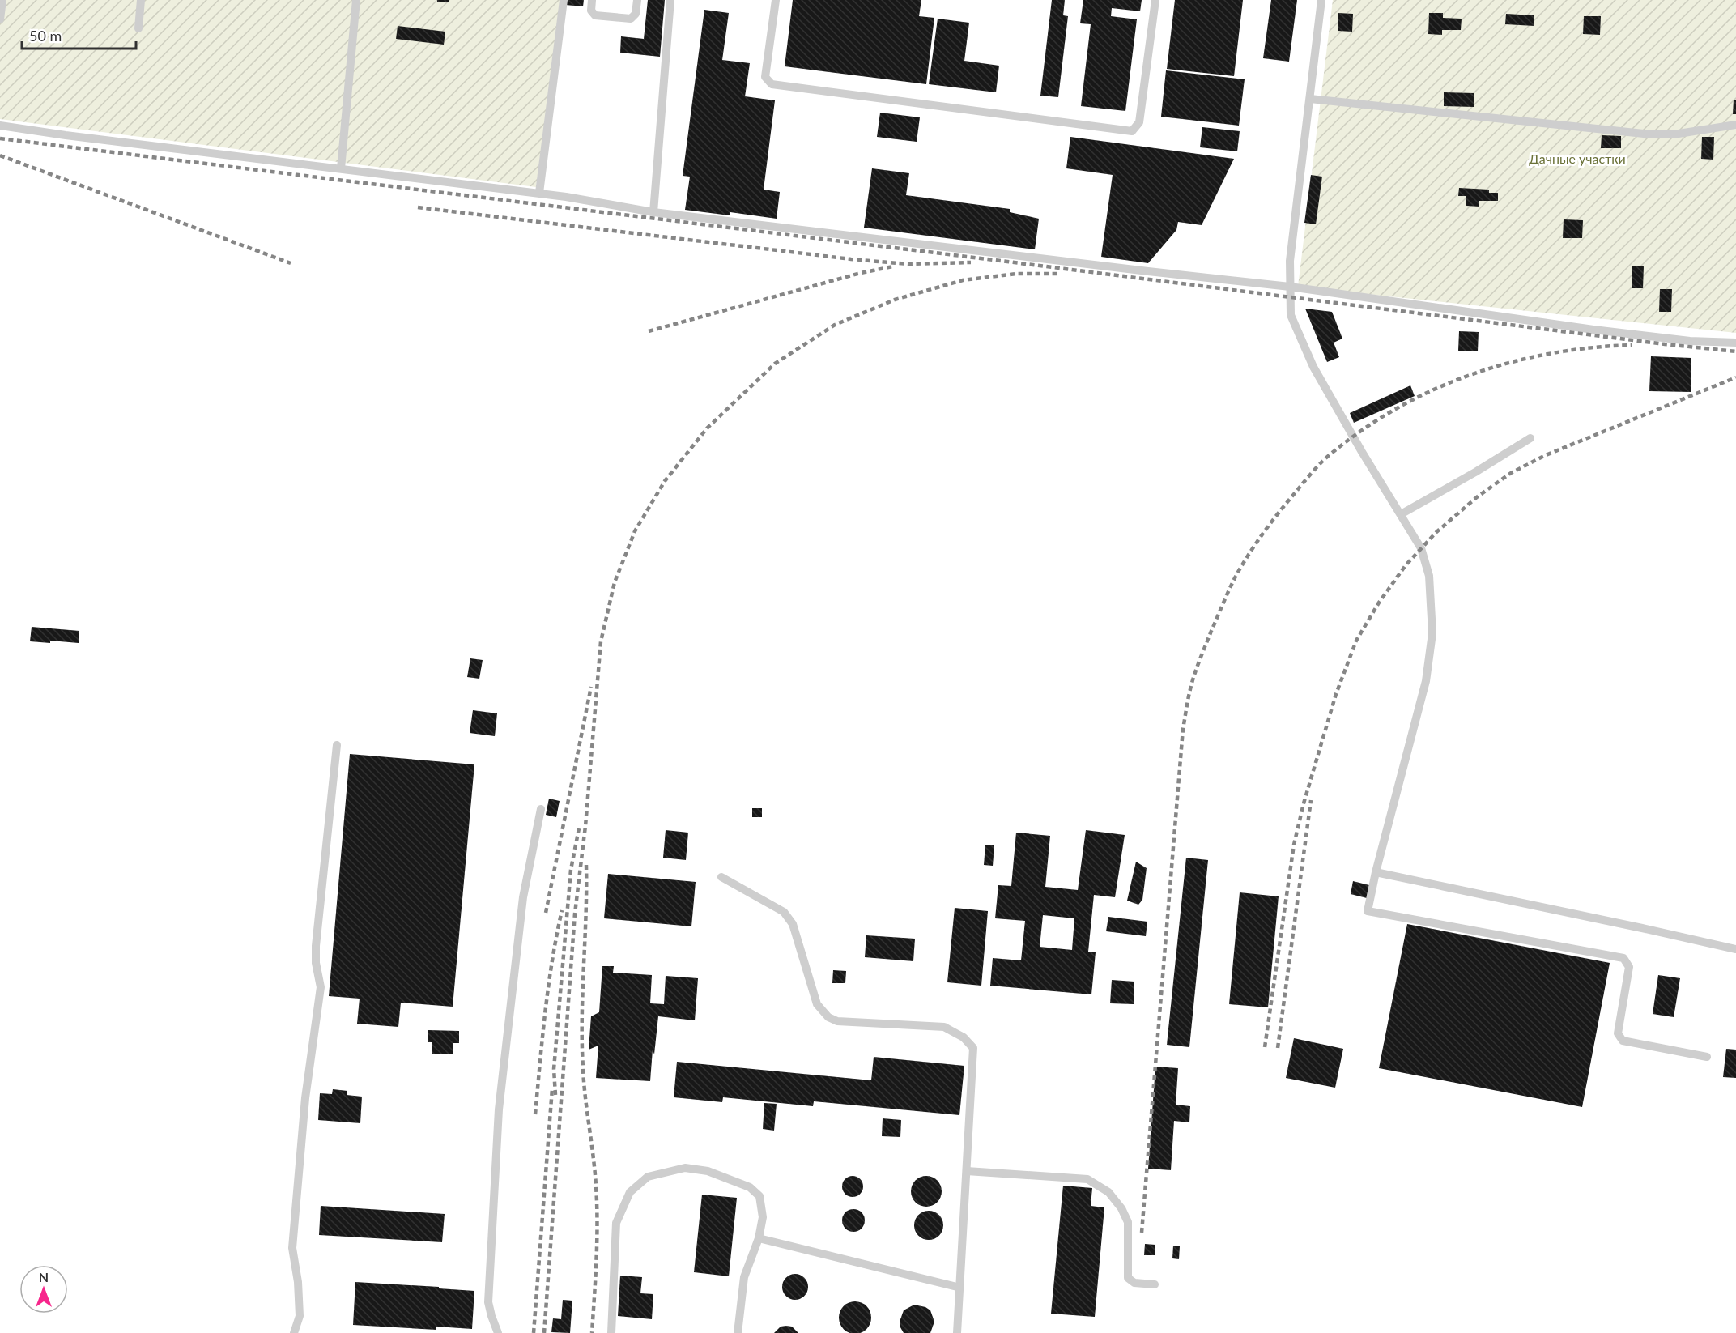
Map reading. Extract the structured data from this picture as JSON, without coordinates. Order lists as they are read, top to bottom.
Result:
{
  "parks": ["Дачные участки"],
  "scale_bar": "50 m",
  "north": "top"
}
